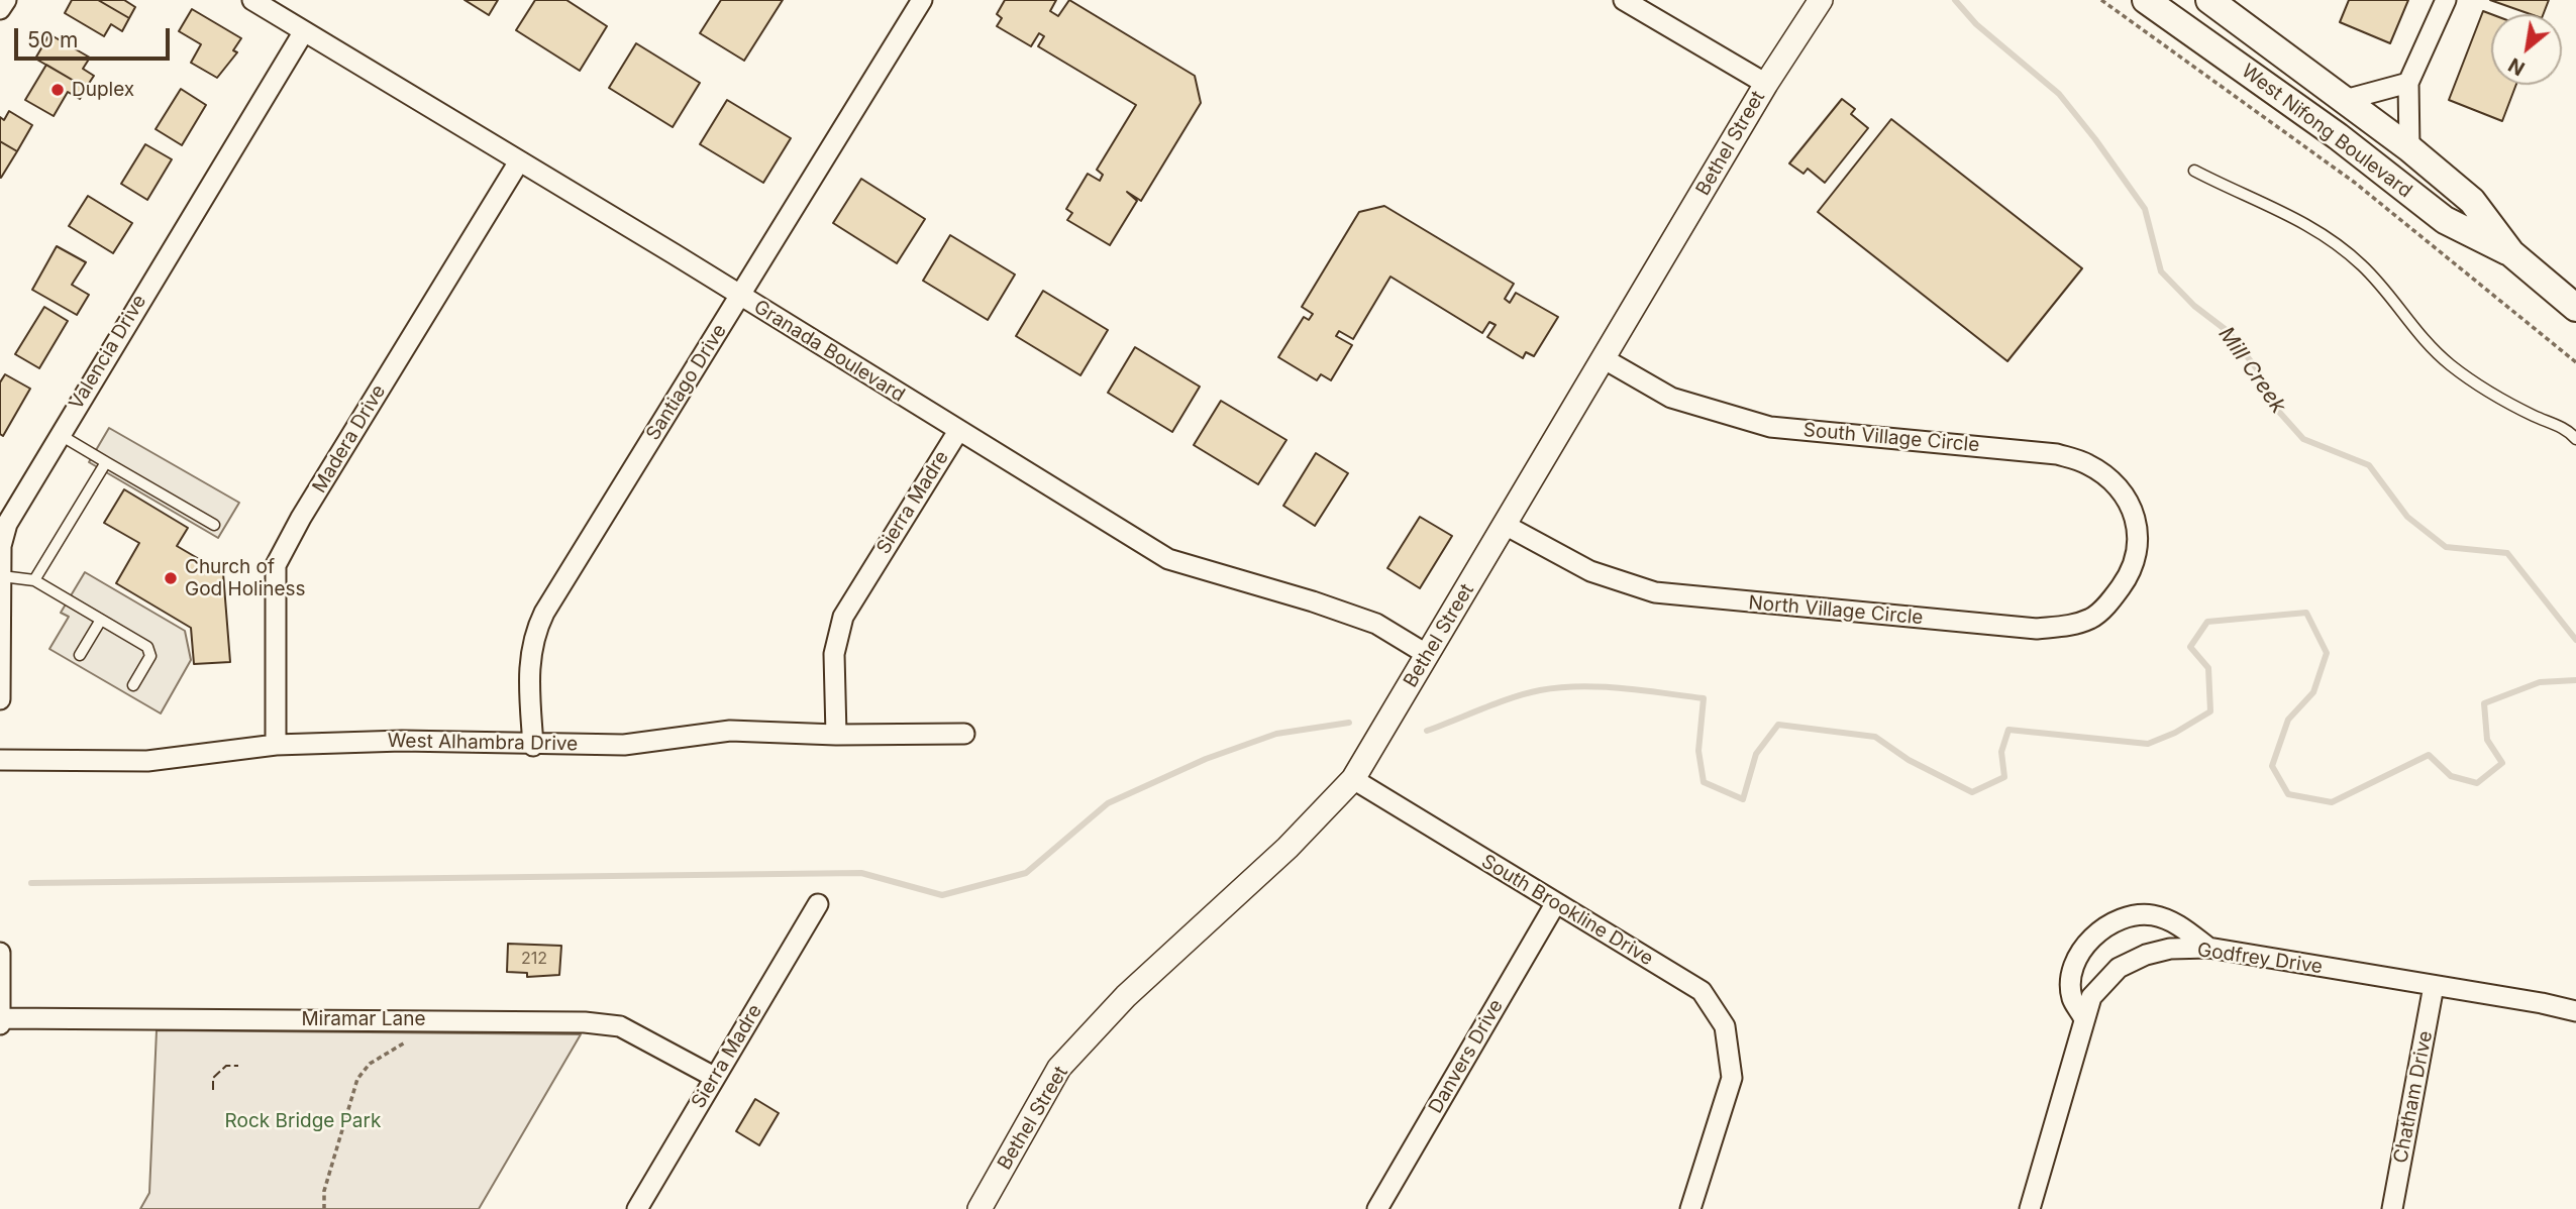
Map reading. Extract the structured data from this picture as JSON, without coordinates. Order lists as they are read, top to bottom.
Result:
{
  "streets": {
    "main road": ["West Nifong Boulevard"],
    "street": [
      "Bethel Street",
      "Granada Boulevard",
      "Valencia Drive",
      "Santiago Drive",
      "South Village Circle",
      "Madera Drive",
      "Sierra Madre",
      "North Village Circle",
      "West Alhambra Drive",
      "South Brookline Drive",
      "Godfrey Drive",
      "Miramar Lane",
      "Danvers Drive",
      "Chatham Drive"
    ]
  },
  "crossings": [
    ["Bethel Street", "Granada Boulevard"],
    ["Bethel Street", "South Village Circle"],
    ["Bethel Street", "North Village Circle"],
    ["Bethel Street", "South Brookline Drive"],
    ["Granada Boulevard", "Valencia Drive"],
    ["Granada Boulevard", "Santiago Drive"],
    ["Granada Boulevard", "Madera Drive"],
    ["Granada Boulevard", "Sierra Madre"],
    ["Santiago Drive", "West Alhambra Drive"],
    ["South Village Circle", "North Village Circle"],
    ["Madera Drive", "West Alhambra Drive"],
    ["Sierra Madre", "West Alhambra Drive"],
    ["Sierra Madre", "Miramar Lane"],
    ["South Brookline Drive", "Danvers Drive"],
    ["Godfrey Drive", "Chatham Drive"]
  ],
  "water": ["Mill Creek"],
  "parks": ["Rock Bridge Park"],
  "places": ["Duplex", "Church of God Holiness"],
  "house_numbers": ["212"],
  "scale_bar": "50 m",
  "north": "bottom left"
}
